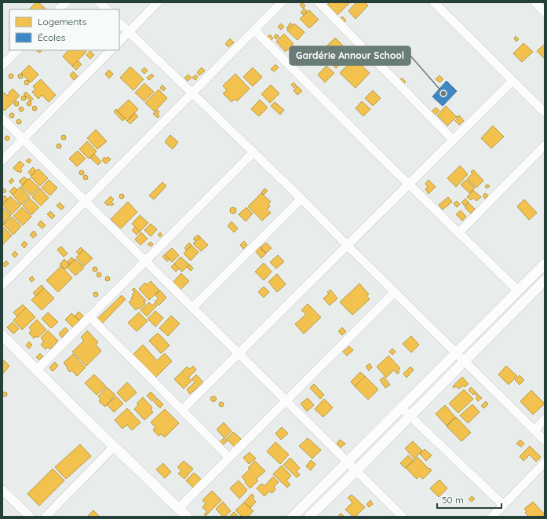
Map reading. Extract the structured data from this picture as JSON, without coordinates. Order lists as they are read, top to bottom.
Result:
{
  "places": ["Gardérie Annour School"],
  "legend": ["Logements", "Écoles"],
  "scale_bar": "50 m"
}
